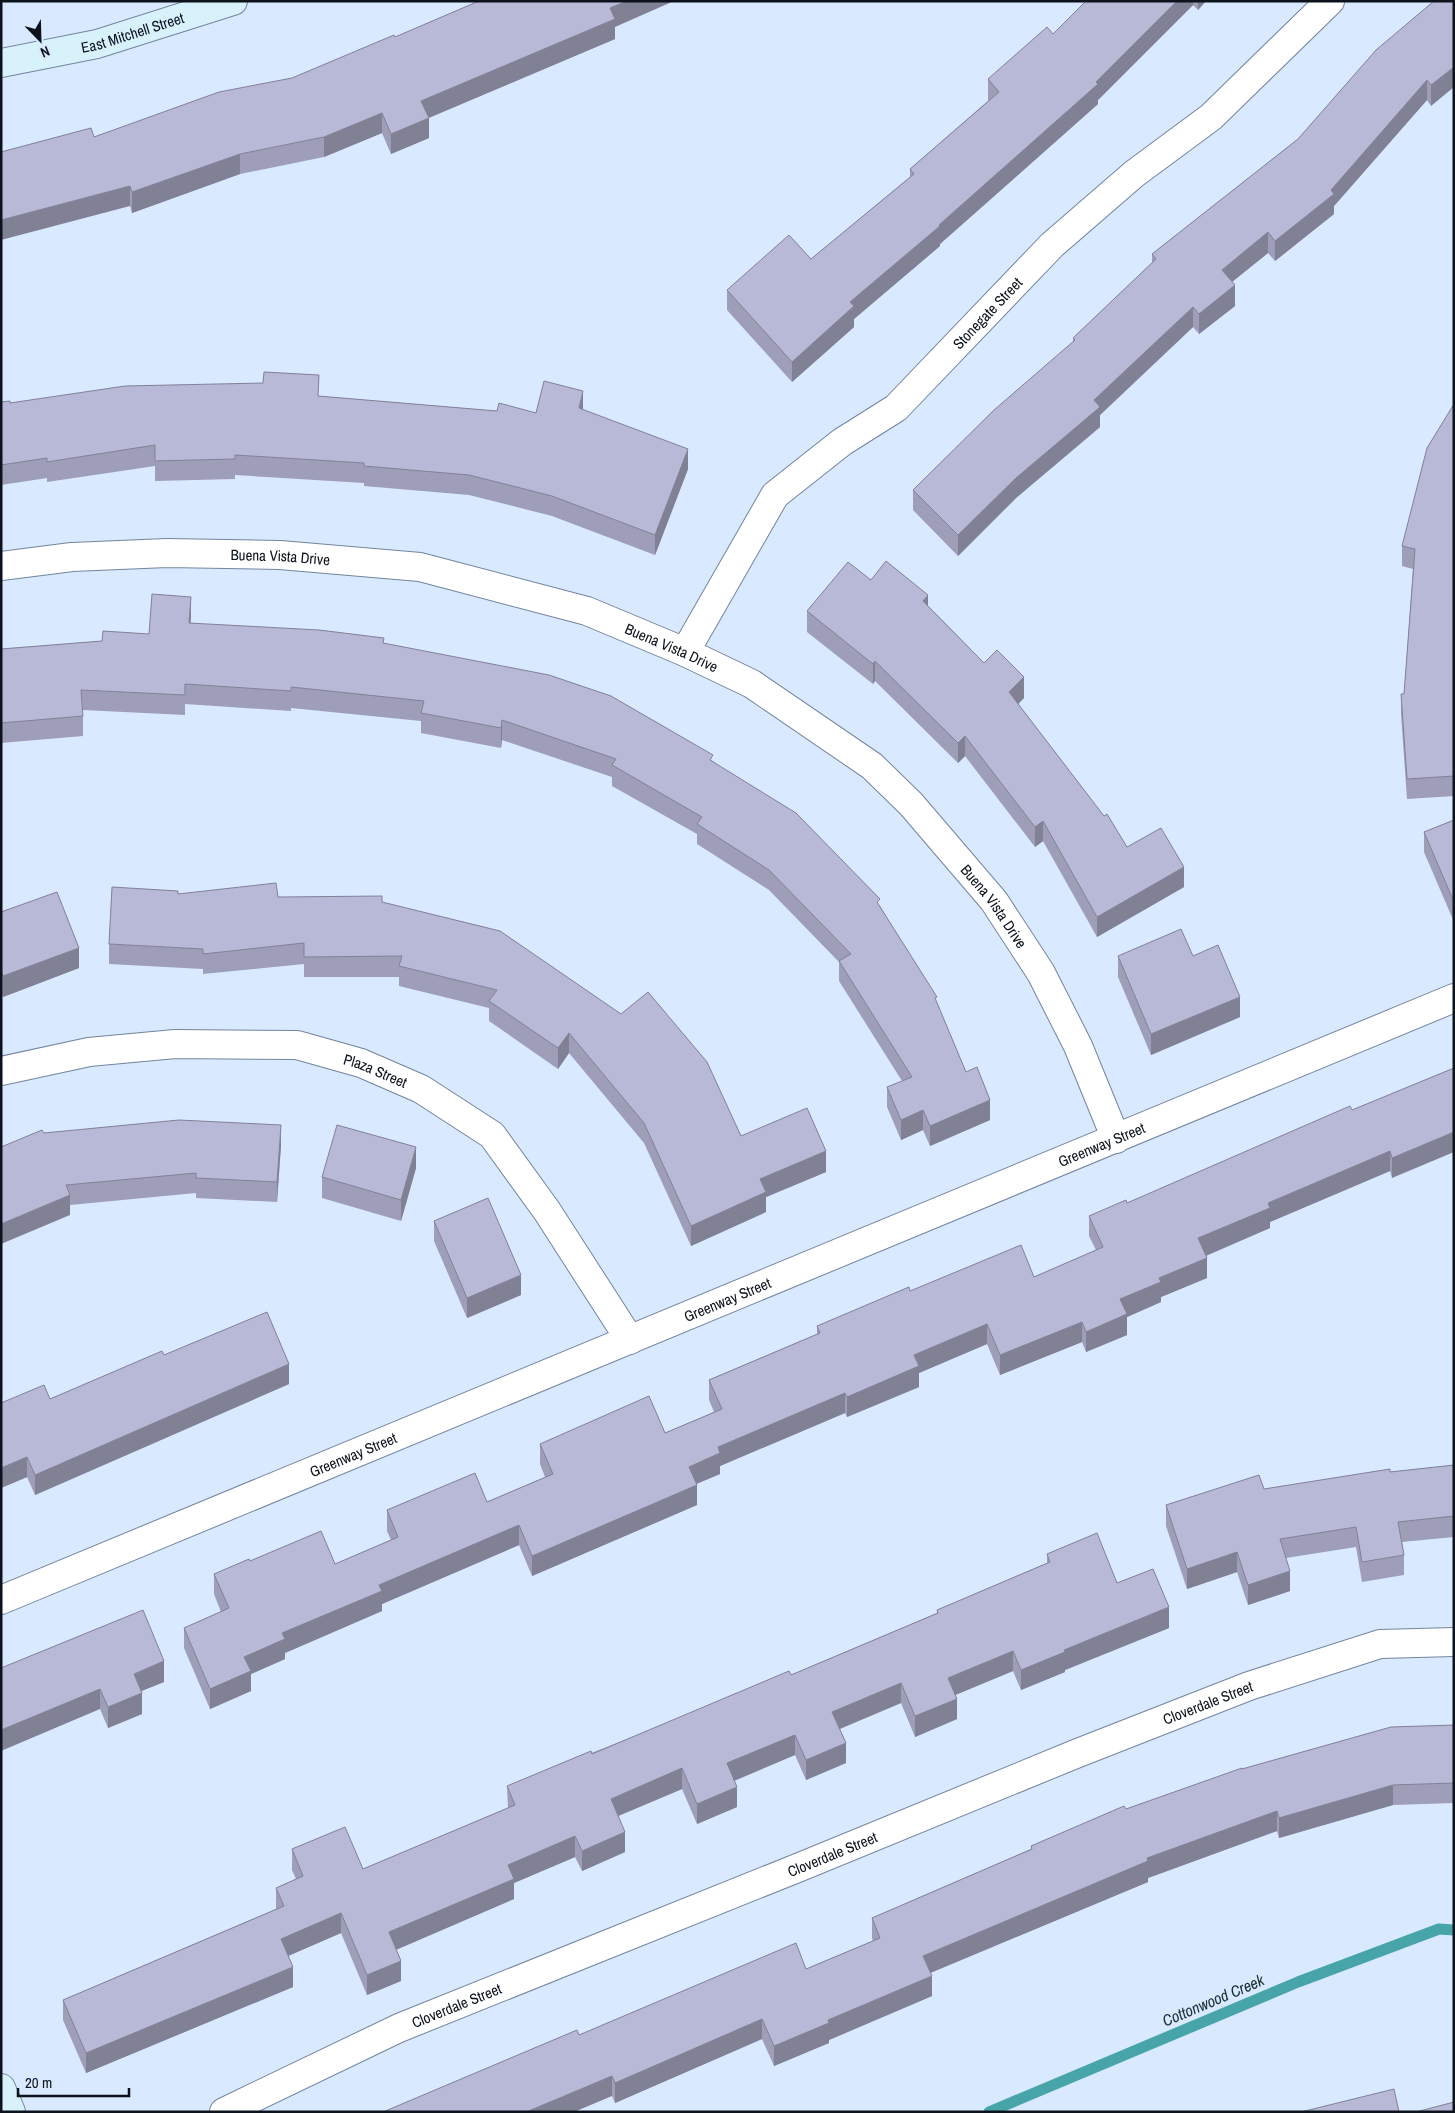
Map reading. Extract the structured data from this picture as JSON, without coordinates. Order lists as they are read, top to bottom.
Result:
{
  "streets": {
    "street": [
      "East Mitchell Street",
      "Stonegate Street",
      "Buena Vista Drive",
      "Plaza Street",
      "Greenway Street",
      "Cloverdale Street"
    ]
  },
  "crossings": [
    ["Stonegate Street", "Buena Vista Drive"],
    ["Buena Vista Drive", "Greenway Street"],
    ["Plaza Street", "Greenway Street"]
  ],
  "water": ["Cottonwood Creek"],
  "scale_bar": "20 m",
  "north": "bottom right"
}
